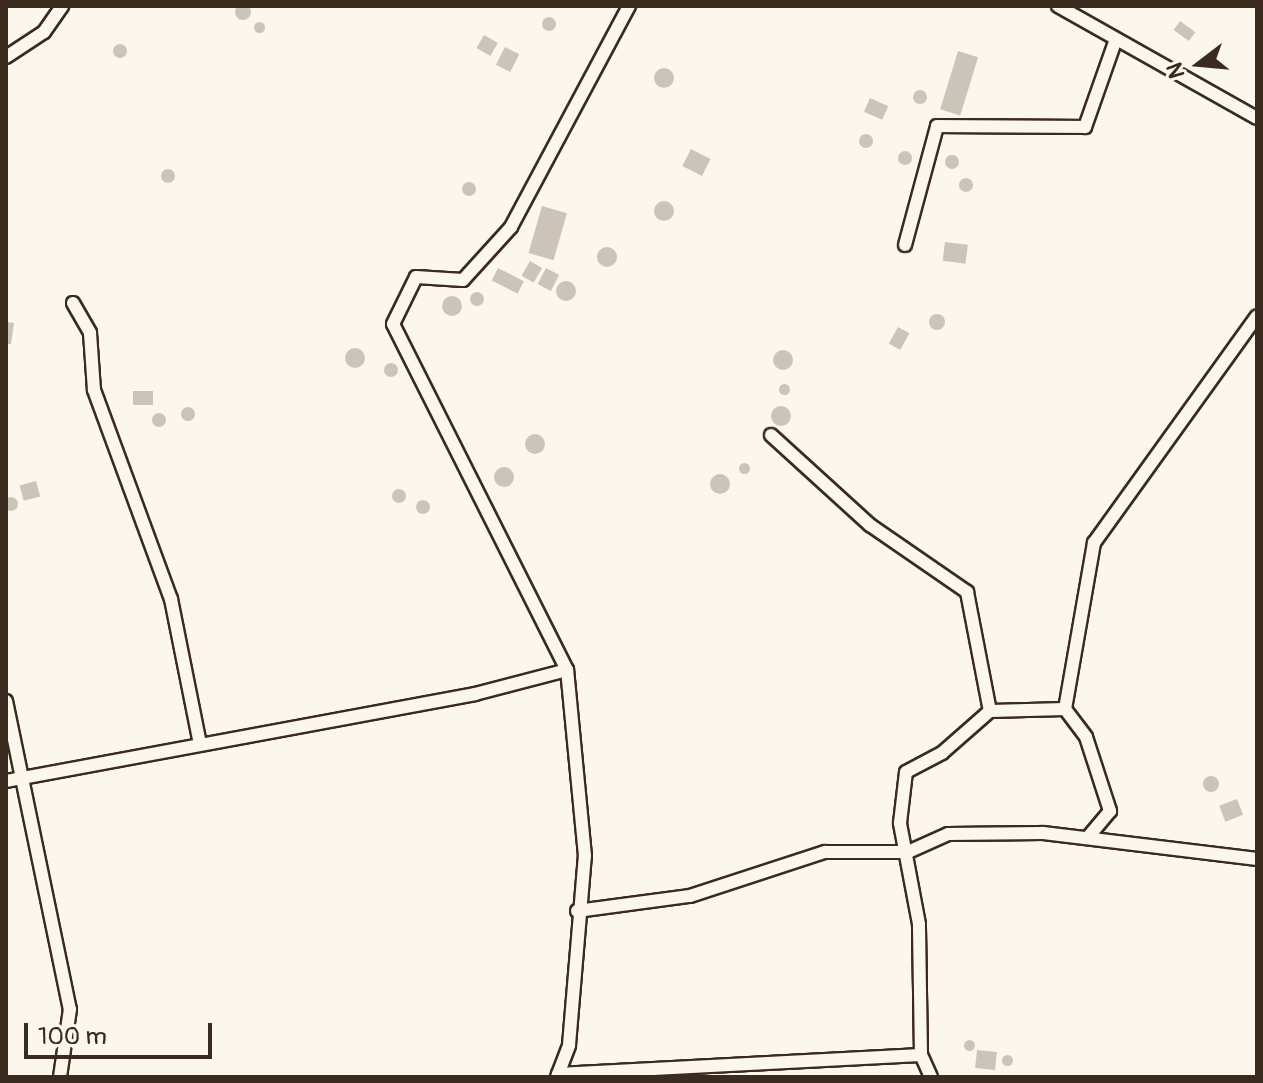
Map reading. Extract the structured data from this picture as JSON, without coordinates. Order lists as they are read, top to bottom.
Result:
{
  "scale_bar": "100 m",
  "north": "left"
}
